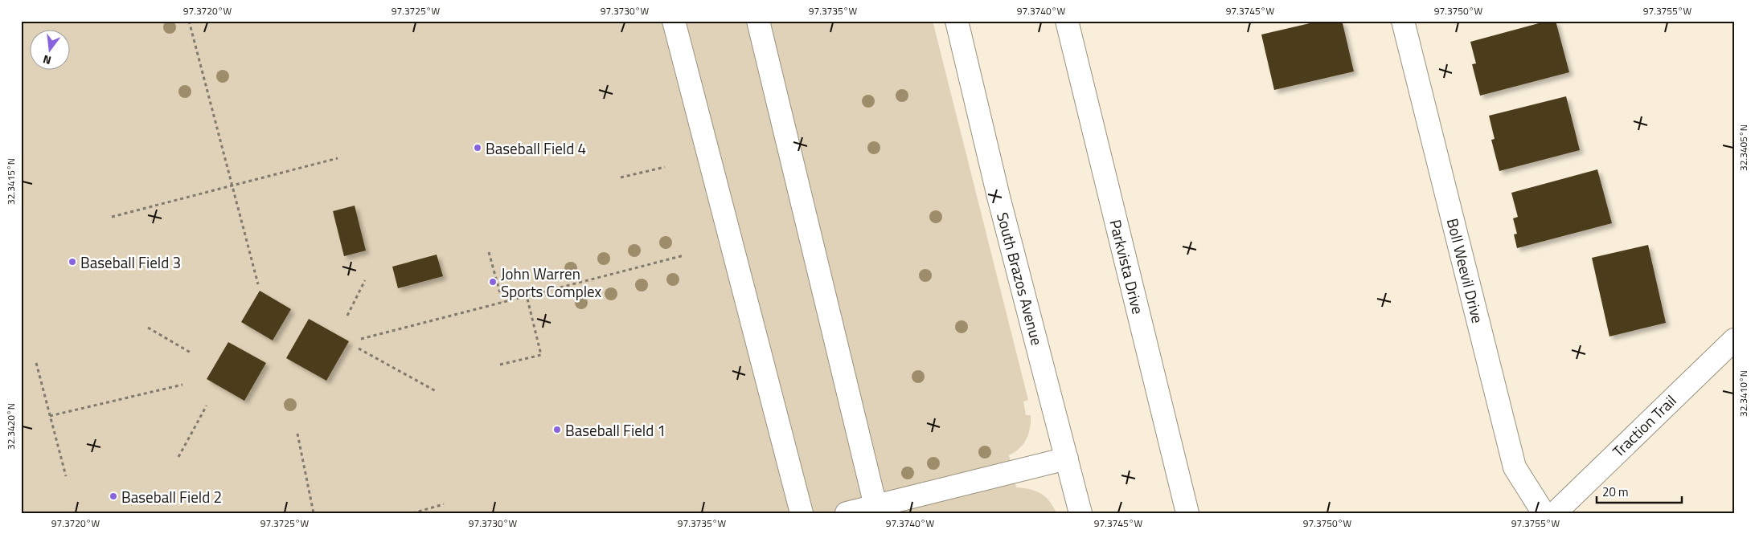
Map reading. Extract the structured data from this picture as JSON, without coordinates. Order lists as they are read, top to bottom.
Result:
{
  "streets": {
    "street": [
      "Parkvista Drive",
      "Boll Weevil Drive",
      "South Brazos Avenue",
      "Traction Trail"
    ]
  },
  "places": [
    "Baseball Field 4",
    "Baseball Field 3",
    "John Warren Sports Complex",
    "Baseball Field 1",
    "Baseball Field 2"
  ],
  "scale_bar": "20 m",
  "north": "bottom",
  "coordinates": [
    "97.3720°W",
    "97.3725°W",
    "97.3730°W",
    "97.3735°W",
    "97.3740°W",
    "97.3745°W",
    "97.3750°W",
    "97.3755°W",
    "32.3405°N",
    "32.3415°N",
    "32.3410°N",
    "32.3420°N"
  ]
}
